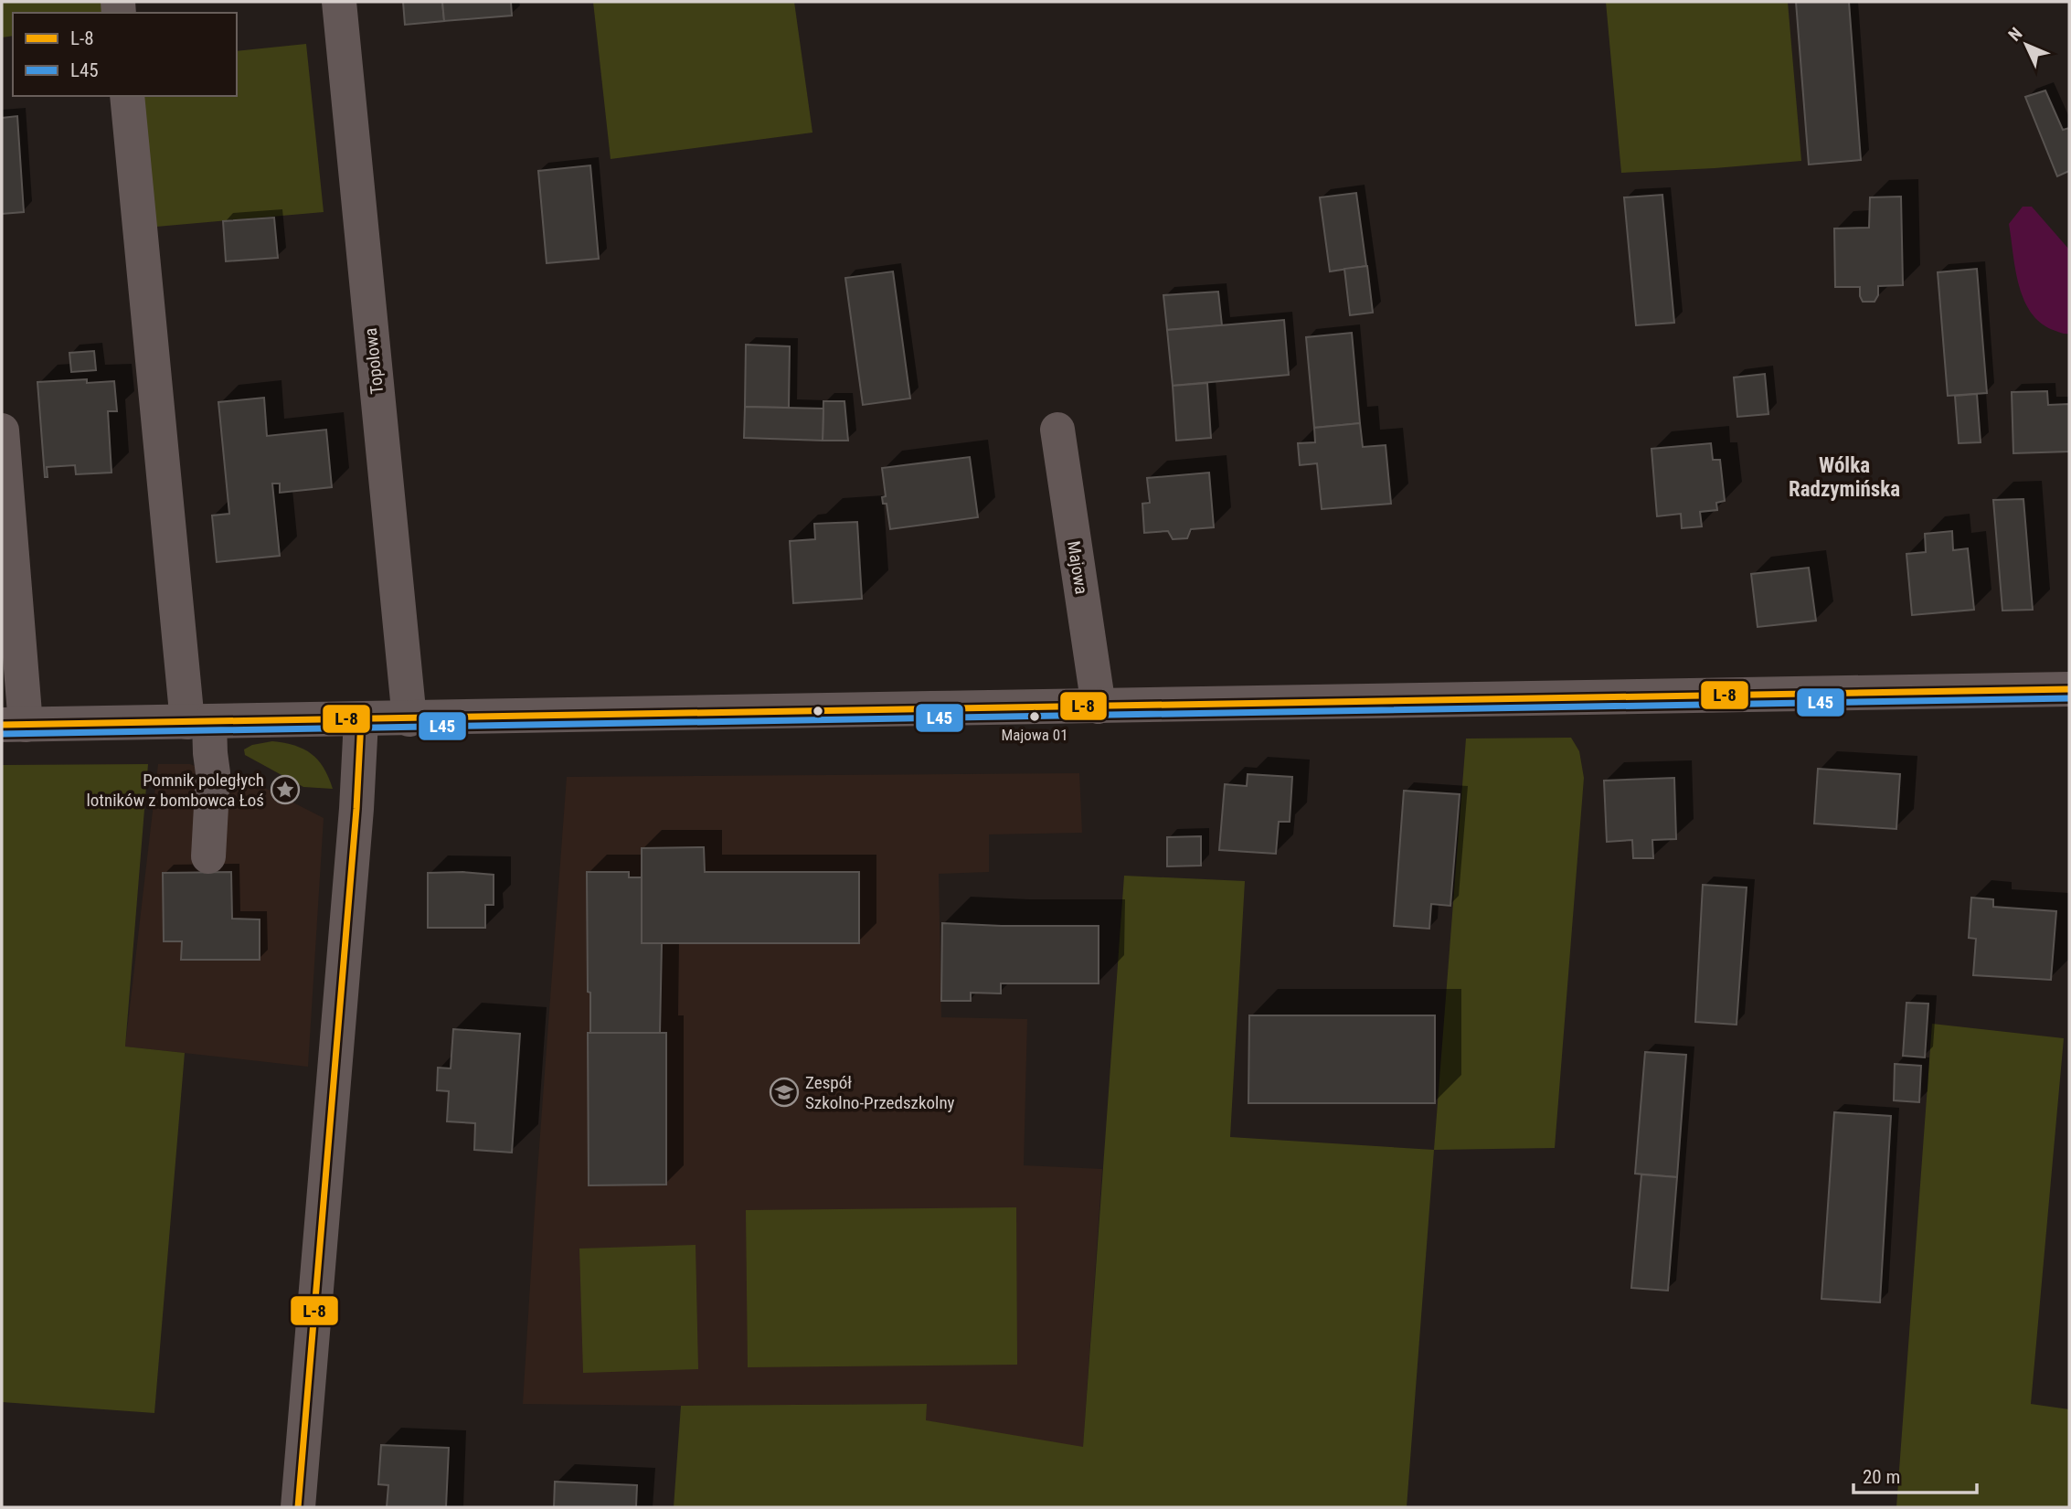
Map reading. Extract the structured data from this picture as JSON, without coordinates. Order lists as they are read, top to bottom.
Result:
{
  "streets": {
    "street": ["Topolowa", "Majowa"]
  },
  "districts": ["Wólka Radzymińska"],
  "places": {
    "other": ["Majowa 01"],
    "place": ["Pomnik poległych lotników z bombowca Łoś"],
    "school or university": ["Zespół Szkolno-Przedszkolny"]
  },
  "lines": ["transit line L-8", "transit line L45"],
  "legend": ["L-8", "L45"],
  "scale_bar": "20 m",
  "north": "top left"
}
